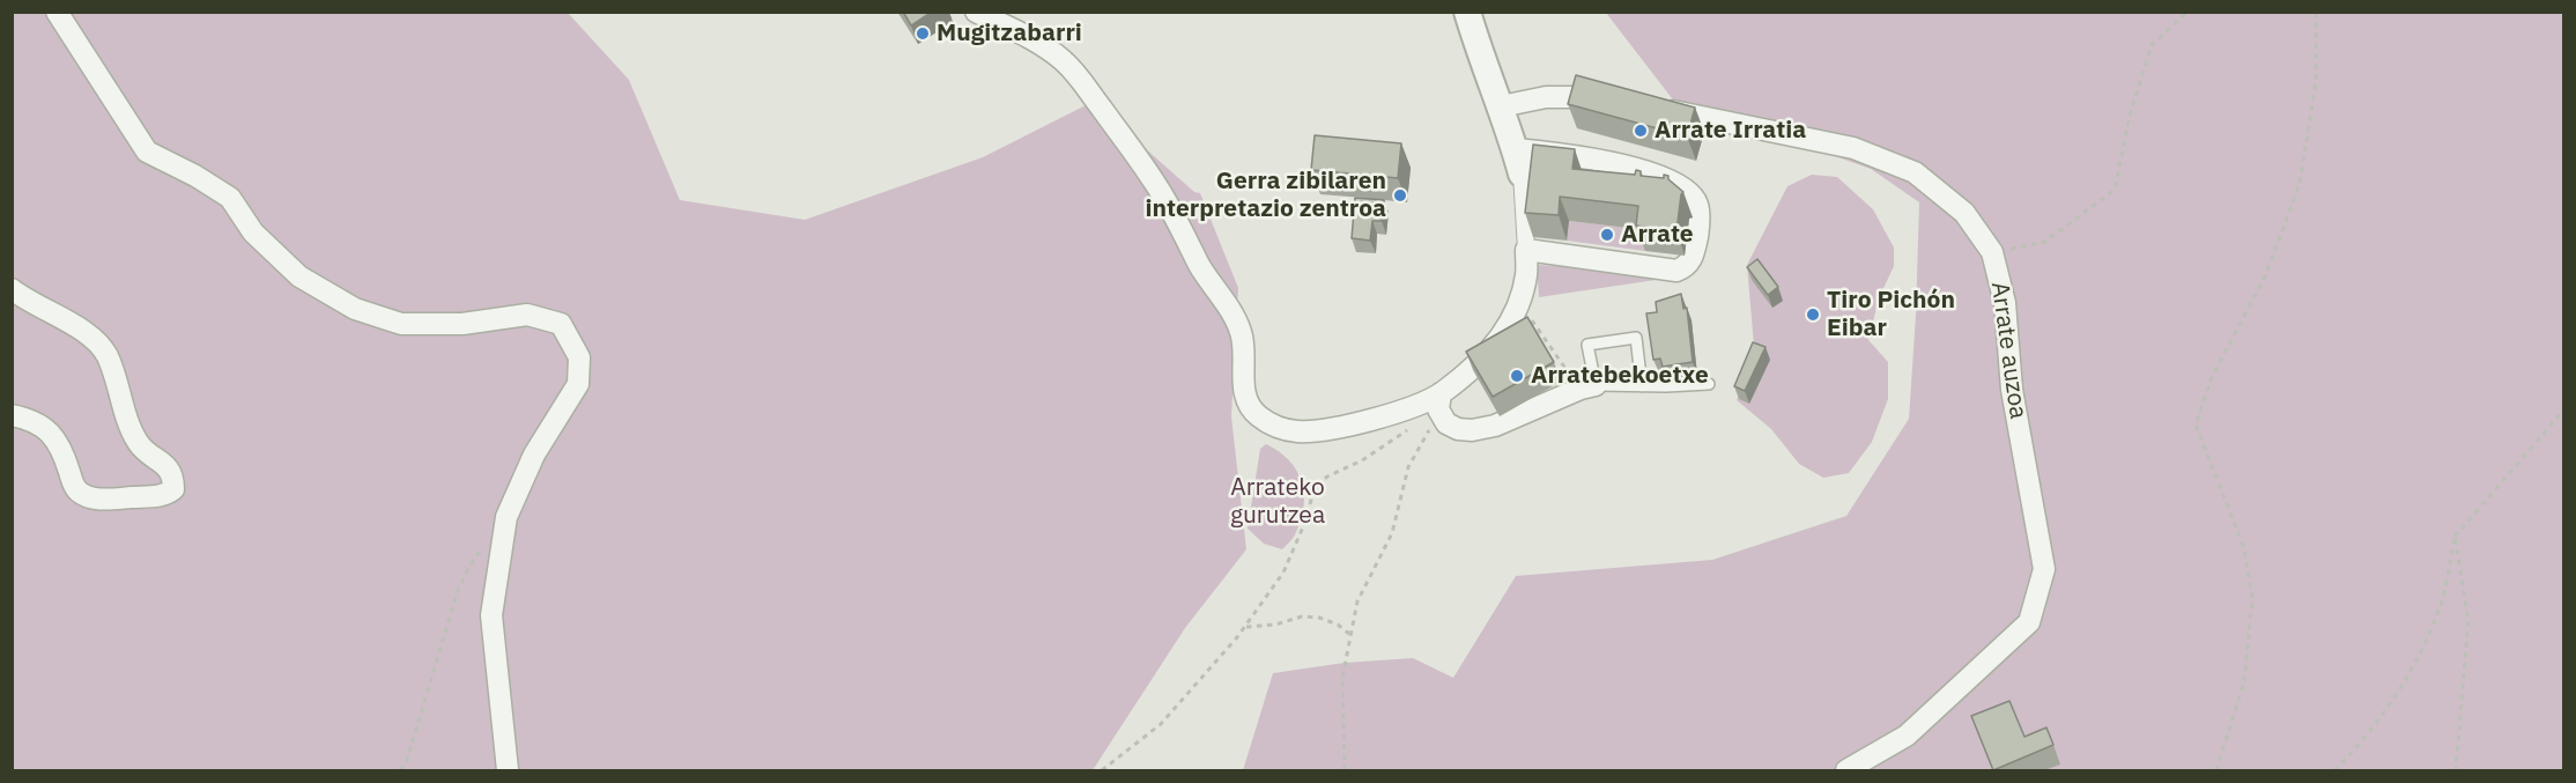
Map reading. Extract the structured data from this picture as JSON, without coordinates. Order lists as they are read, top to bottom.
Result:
{
  "streets": {
    "street": ["Arrate auzoa"]
  },
  "parks": ["Arrateko gurutzea"],
  "places": [
    "Mugitzabarri",
    "Arrate Irratia",
    "Gerra zibilaren interpretazio zentroa",
    "Arrate",
    "Tiro Pichón Eibar",
    "Arratebekoetxe"
  ]
}
